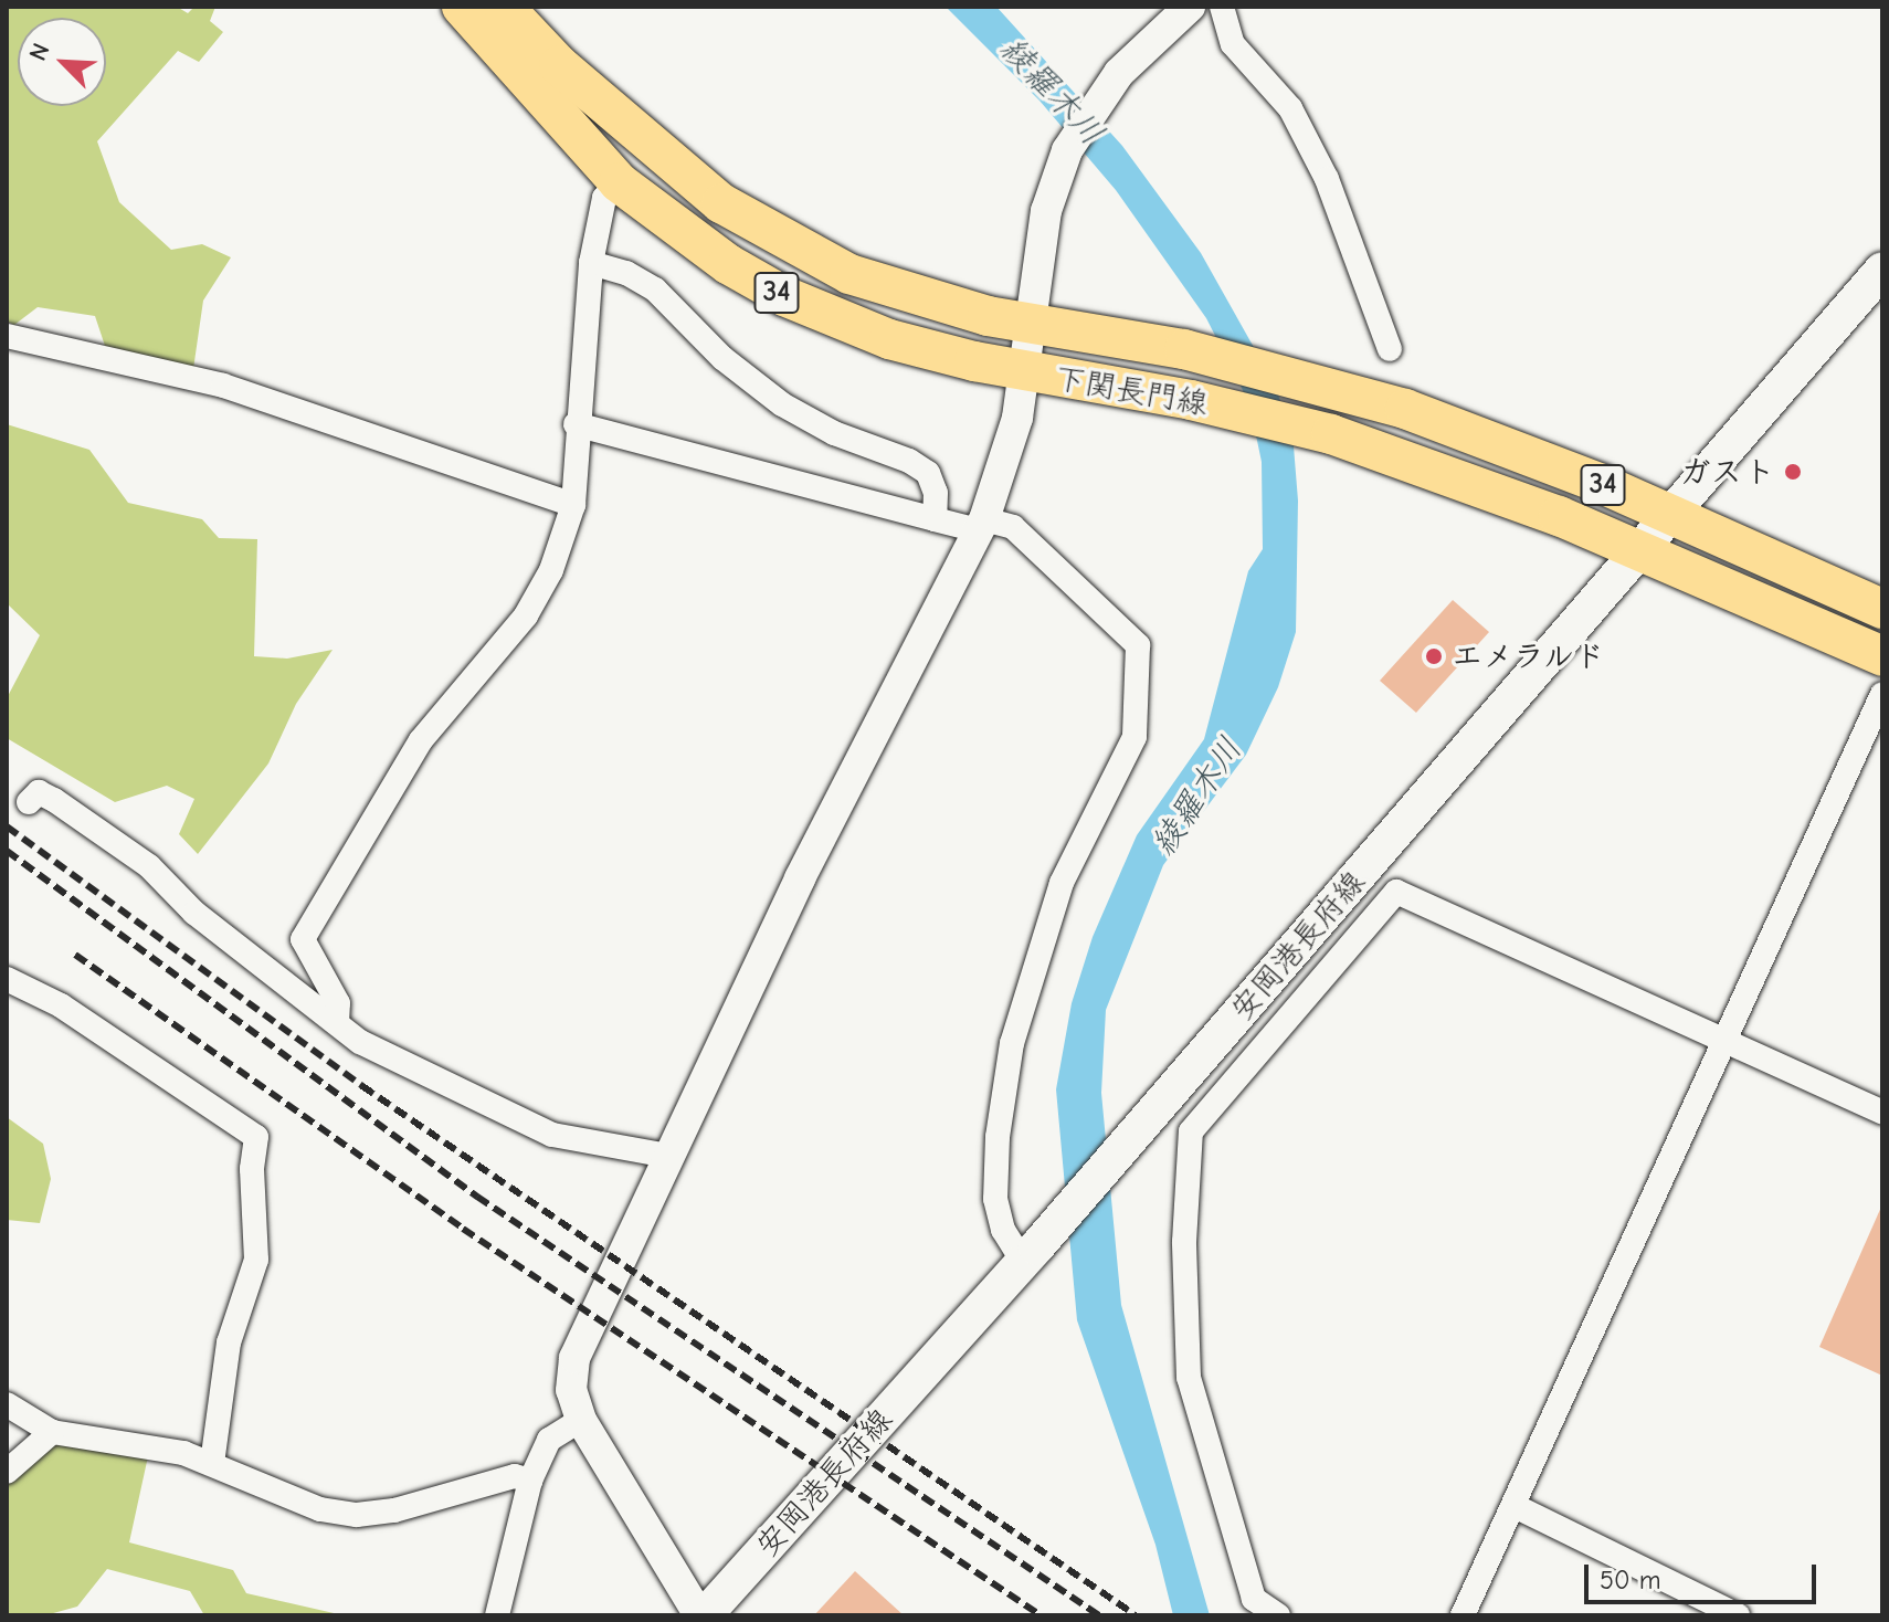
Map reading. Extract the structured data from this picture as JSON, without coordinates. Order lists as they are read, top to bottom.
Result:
{
  "streets": {
    "main road": ["34", "下関長門線", "安岡港長府線"]
  },
  "crossings": [
    ["下関長門線", "安岡港長府線"]
  ],
  "water": ["綾羅木川"],
  "places": ["ガスト", "エメラルド"],
  "scale_bar": "50 m",
  "north": "top left"
}
